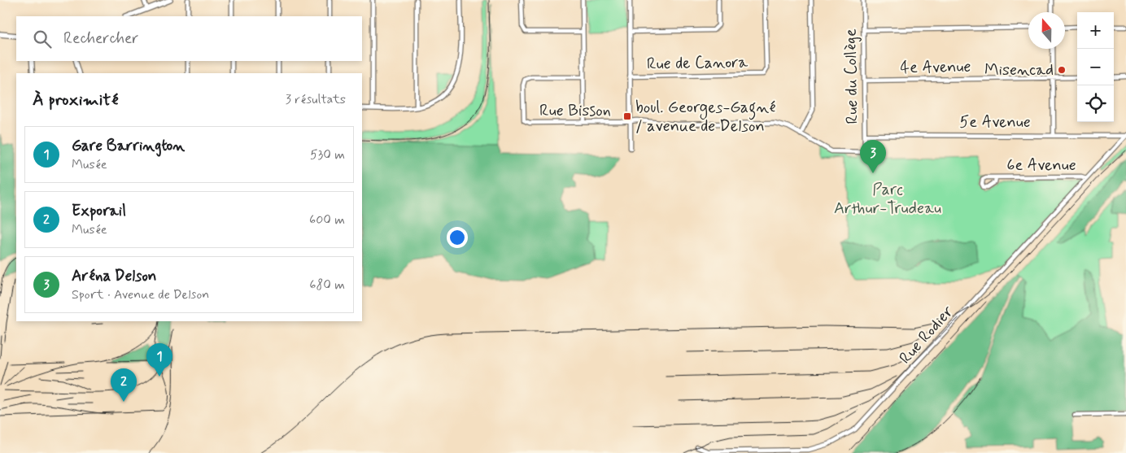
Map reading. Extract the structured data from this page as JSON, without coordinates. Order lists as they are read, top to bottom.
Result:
{
  "streets": {
    "street": [
      "Rue de Canora",
      "4e Avenue",
      "Rue du Collège",
      "Rue Bisson",
      "5e Avenue",
      "6e Avenue",
      "Rue Rodier"
    ]
  },
  "crossings": [
    ["4e Avenue", "Rue du Collège"],
    ["Rue du Collège", "Rue Bisson"],
    ["Rue du Collège", "5e Avenue"],
    ["5e Avenue", "Rue Rodier"],
    ["6e Avenue", "Rue Rodier"]
  ],
  "parks": ["Parc Arthur-Trudeau"],
  "places": {
    "other": ["Misencad"],
    "transit": ["boul. Georges-Gagné / avenue de Delson"]
  },
  "north": "top",
  "page": {
    "map_buttons": ["+", "−"],
    "search": "Rechercher",
    "heading": ["À proximité", "3 résultats"],
    "list": [
      {
        "mark": "1",
        "name": "Gare Barrington",
        "note": "Musée",
        "value": "530 m"
      },
      {
        "mark": "2",
        "name": "Exporail",
        "note": "Musée",
        "value": "600 m"
      },
      {
        "mark": "3",
        "name": "Aréna Delson",
        "note": "Sport · Avenue de Delson",
        "value": "680 m"
      }
    ],
    "pins": ["3", "1", "2"]
  }
}
